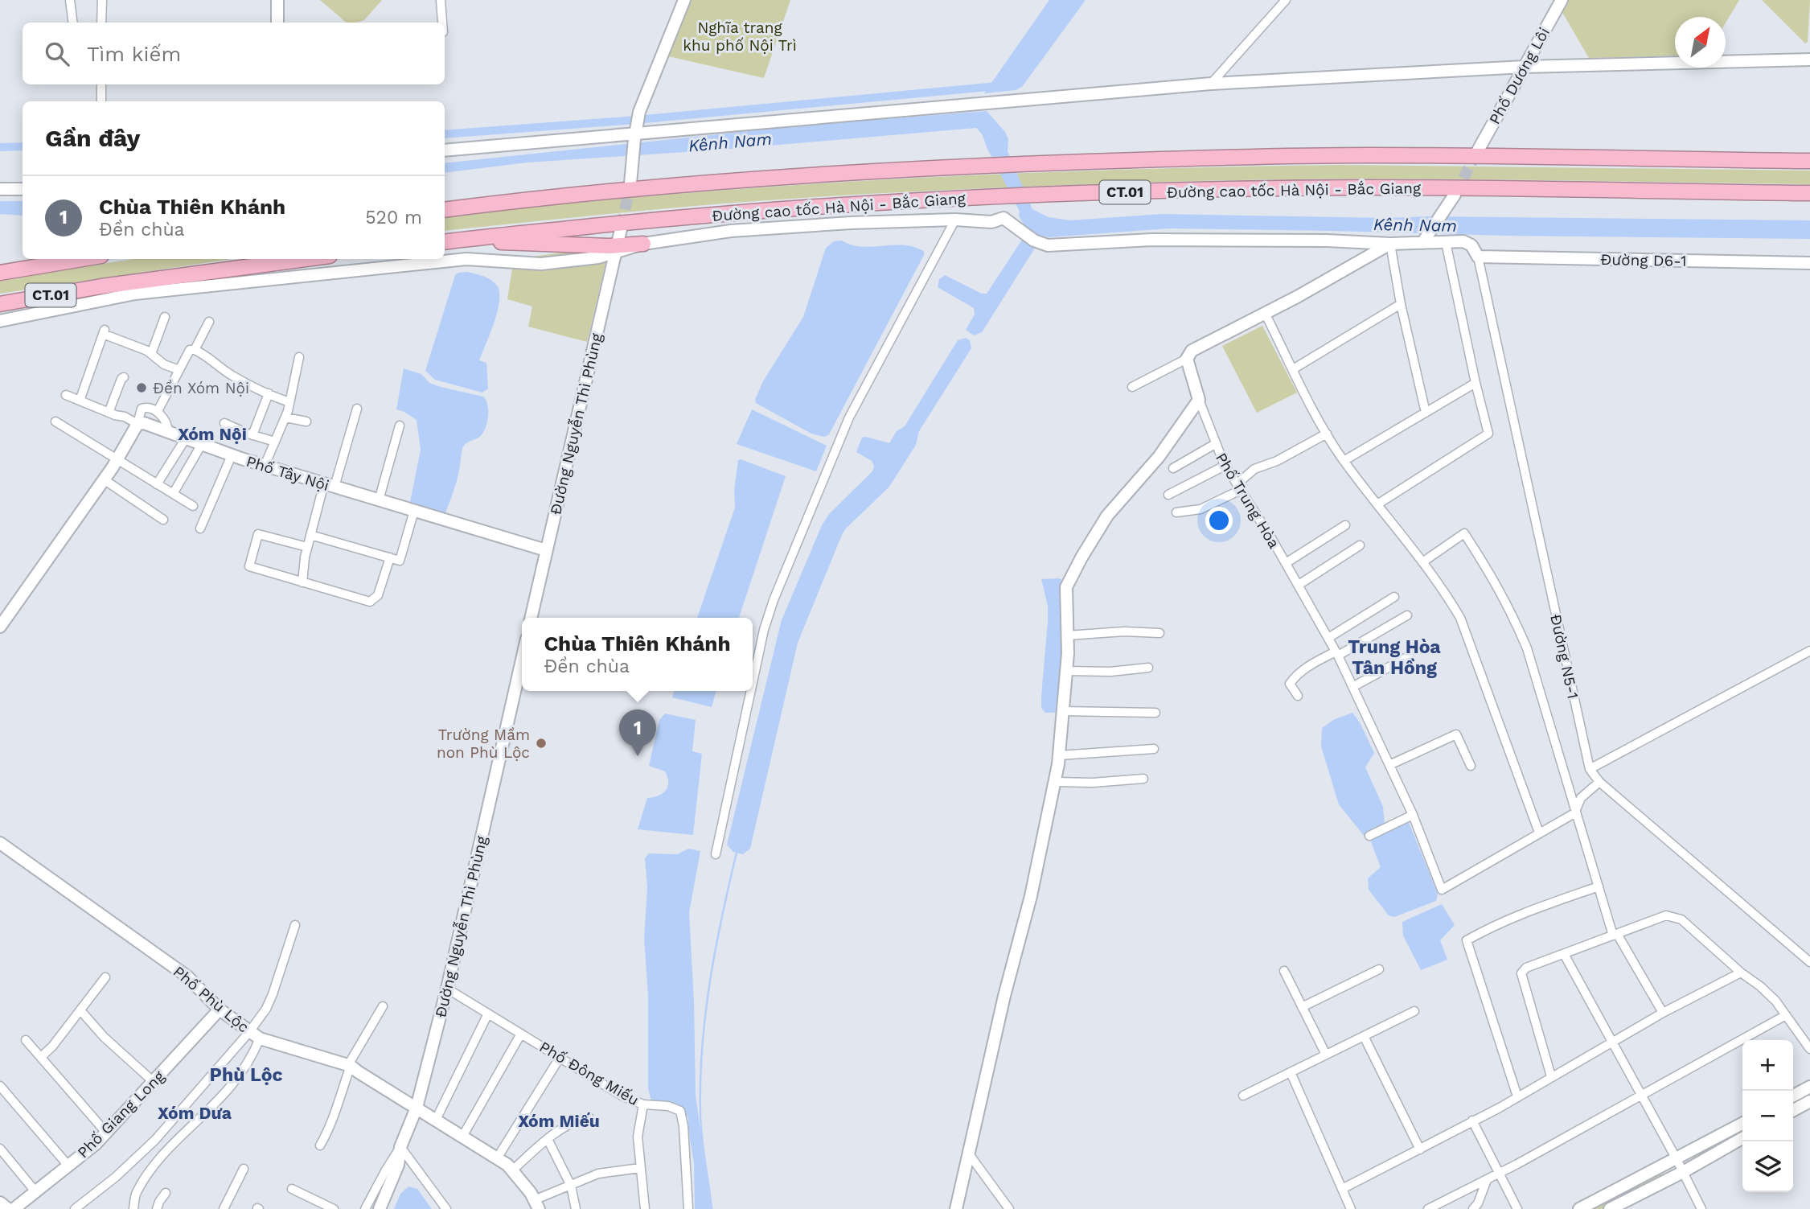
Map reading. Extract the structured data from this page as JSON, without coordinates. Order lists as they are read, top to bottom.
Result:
{
  "streets": {
    "highway": ["Đường cao tốc Hà Nội - Bắc Giang", "CT.01"],
    "street": [
      "Phố Dương Lôi",
      "Đường D6-1",
      "Đường Nguyễn Thì Phùng",
      "Phố Tây Nội",
      "Phố Trung Hòa",
      "Đường N5-1",
      "Phố Phù Lộc",
      "Phố Đông Miếu",
      "Phố Giang Long"
    ]
  },
  "crossings": [
    ["Đường D6-1", "Đường N5-1"],
    ["Đường Nguyễn Thì Phùng", "Phố Tây Nội"],
    ["Đường Nguyễn Thì Phùng", "Phố Phù Lộc"],
    ["Đường Nguyễn Thì Phùng", "Phố Đông Miếu"],
    ["Phố Phù Lộc", "Phố Giang Long"]
  ],
  "districts": [
    "Xóm Nội",
    "Trung Hòa Tân Hồng",
    "Phù Lộc",
    "Xóm Dưa",
    "Xóm Miếu"
  ],
  "water": ["Kênh Nam"],
  "parks": ["Nghĩa trang khu phố Nội Trì"],
  "places": ["Đền Xóm Nội", "Trường Mầm non Phù Lộc"],
  "north": "top right",
  "page": {
    "search": "Tìm kiếm",
    "heading": "Gần đây",
    "list": [
      {
        "mark": "1",
        "name": "Chùa Thiên Khánh",
        "note": "Đền chùa",
        "value": "520 m"
      }
    ],
    "popup": ["Chùa Thiên Khánh", "Đền chùa"],
    "pins": "1",
    "map_buttons": ["+", "−"]
  }
}
